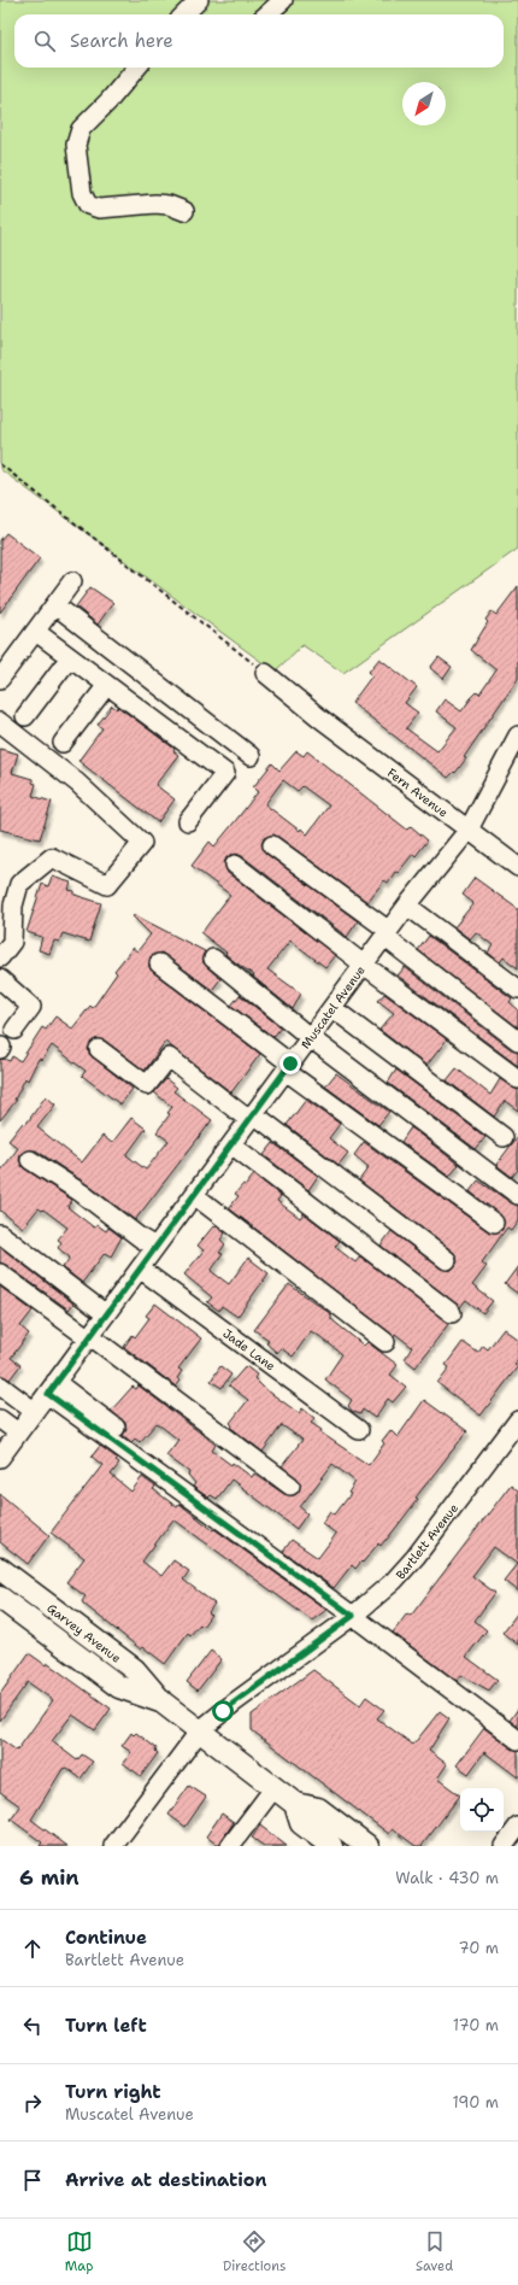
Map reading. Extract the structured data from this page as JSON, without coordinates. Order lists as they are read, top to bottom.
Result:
{
  "streets": {
    "main road": ["Garvey Avenue"],
    "street": [
      "Fern Avenue",
      "Muscatel Avenue",
      "Jade Lane",
      "Bartlett Avenue"
    ]
  },
  "crossings": [
    ["Fern Avenue", "Muscatel Avenue"],
    ["Muscatel Avenue", "Jade Lane"],
    ["Bartlett Avenue", "Garvey Avenue"]
  ],
  "north": "bottom left",
  "page": {
    "search": "Search here",
    "heading": ["6 min", "Walk · 430 m"],
    "list": [
      ["Continue", "Bartlett Avenue", "70 m"],
      ["Turn left", "170 m"],
      ["Turn right", "Muscatel Avenue", "190 m"],
      "Arrive at destination"
    ],
    "nav": ["Map", "Directions", "Saved"]
  }
}
